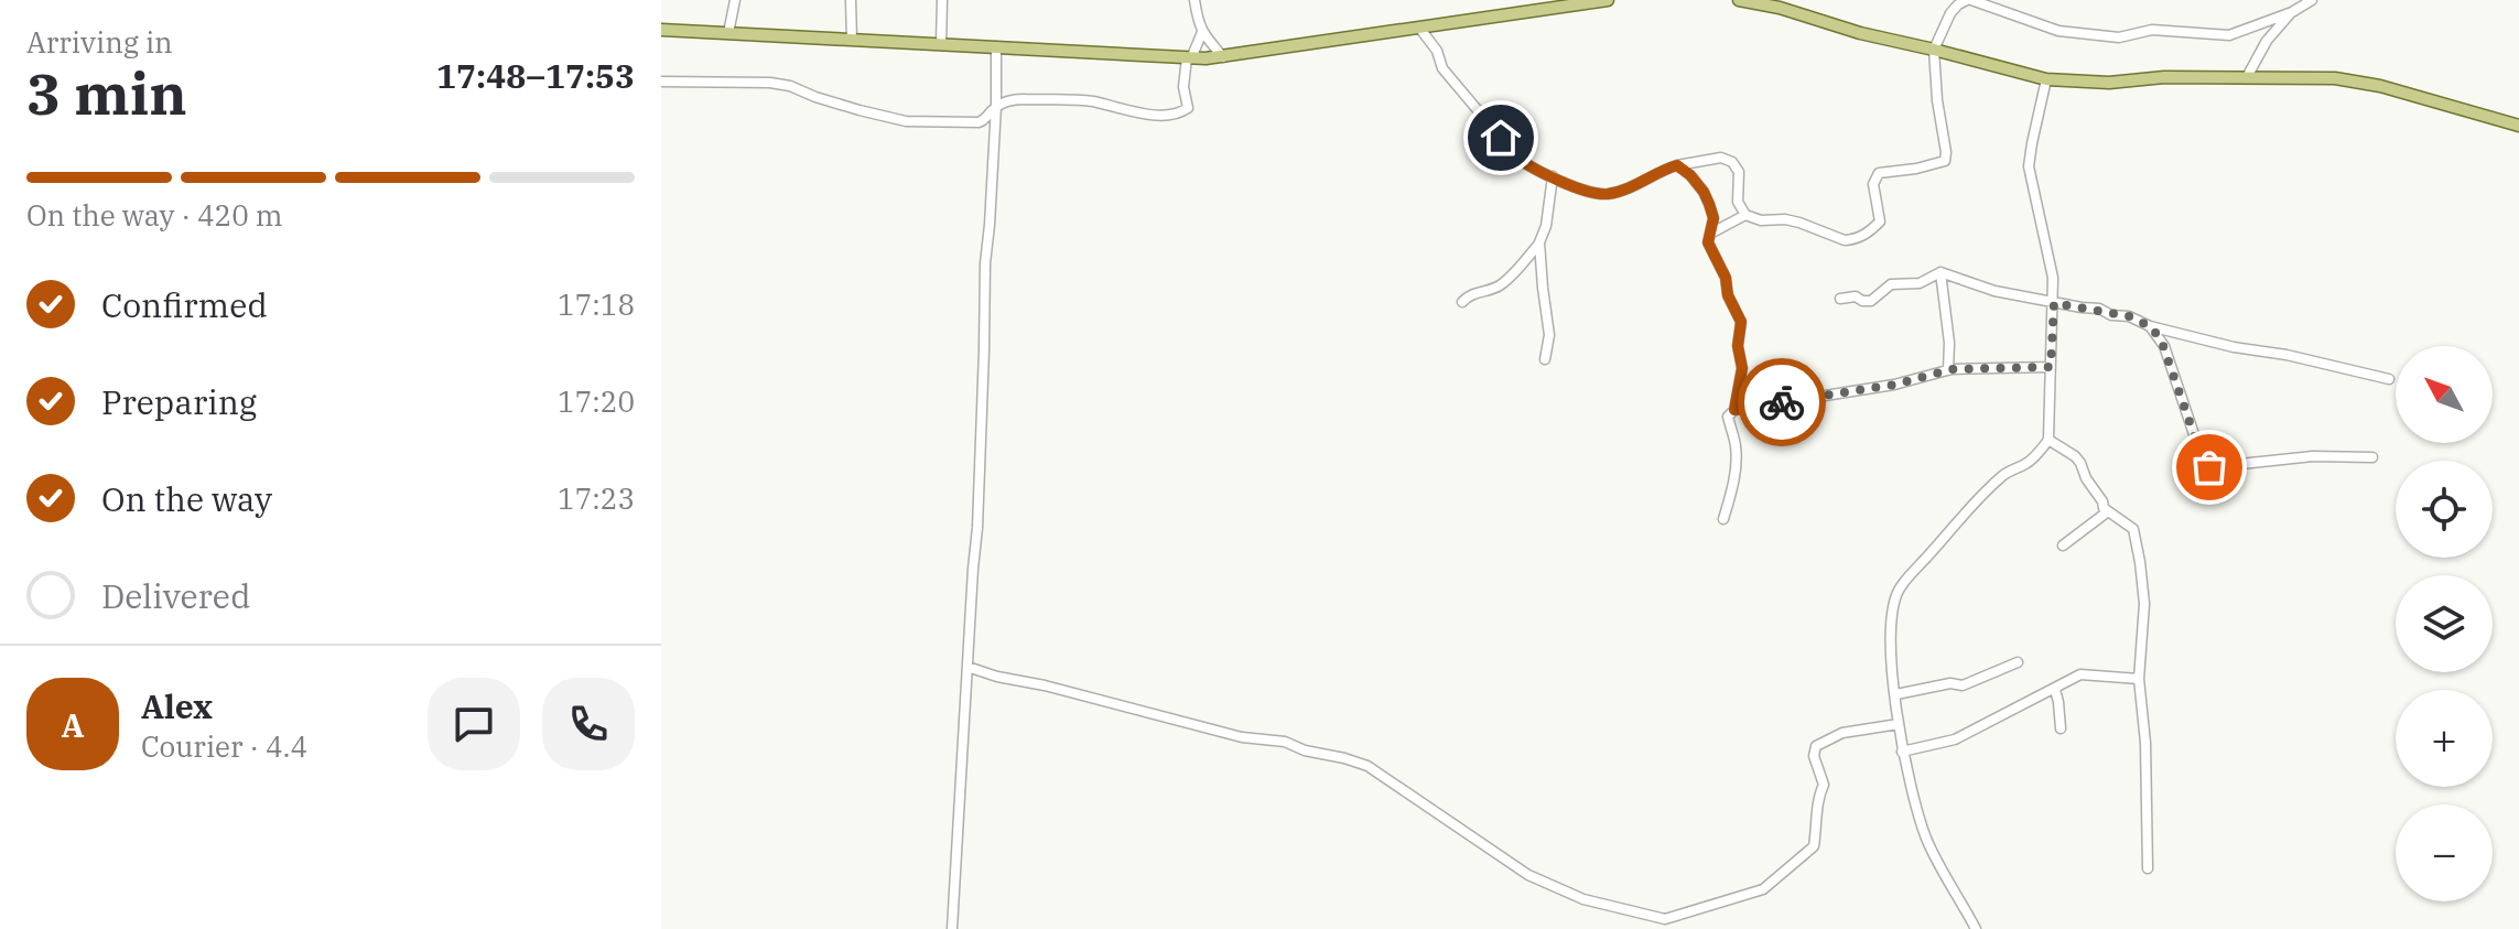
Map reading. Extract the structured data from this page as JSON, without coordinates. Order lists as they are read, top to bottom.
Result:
{
  "north": "top left",
  "page": {
    "heading": ["3 min", "Arriving in", "17:48–17:53"],
    "panel": ["Alex", "Courier · 4.4"],
    "bar": "On the way · 420 m",
    "list": [
      ["Confirmed", "17:18"],
      ["Preparing", "17:20"],
      ["On the way", "17:23"],
      "Delivered"
    ],
    "map_buttons": ["+", "−"],
    "round": "A"
  }
}
